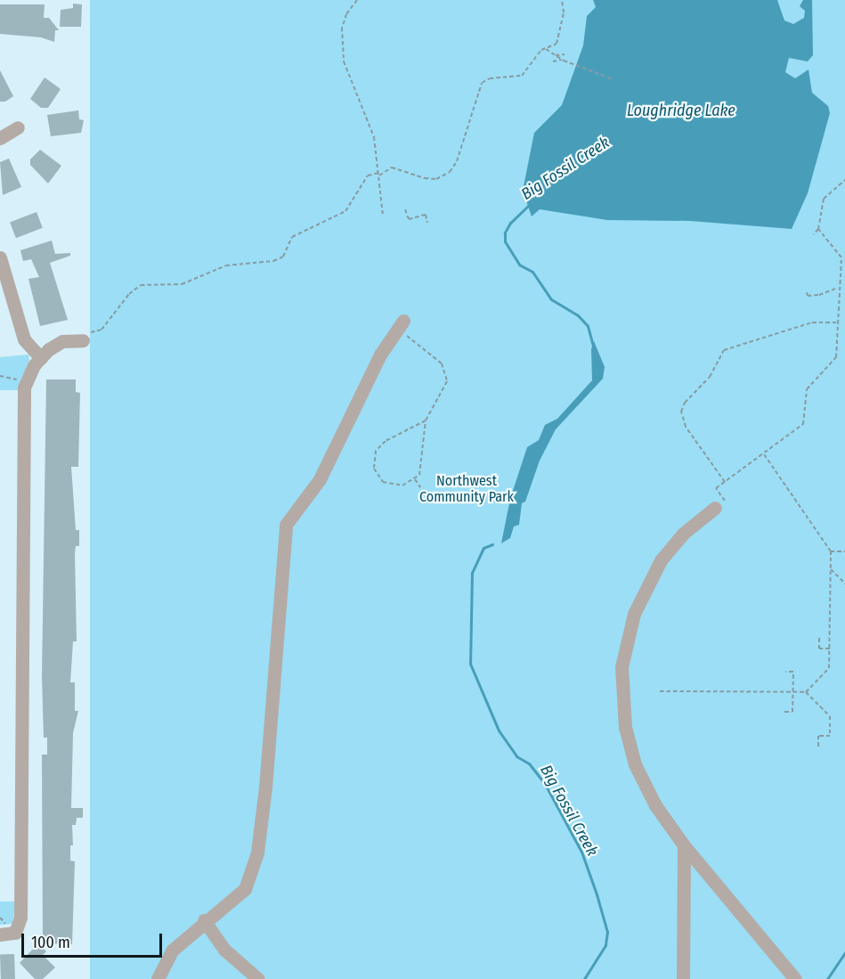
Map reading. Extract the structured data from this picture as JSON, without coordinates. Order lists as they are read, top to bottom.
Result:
{
  "water": ["Loughridge Lake", "Big Fossil Creek"],
  "parks": ["Northwest Community Park"],
  "scale_bar": "100 m"
}
